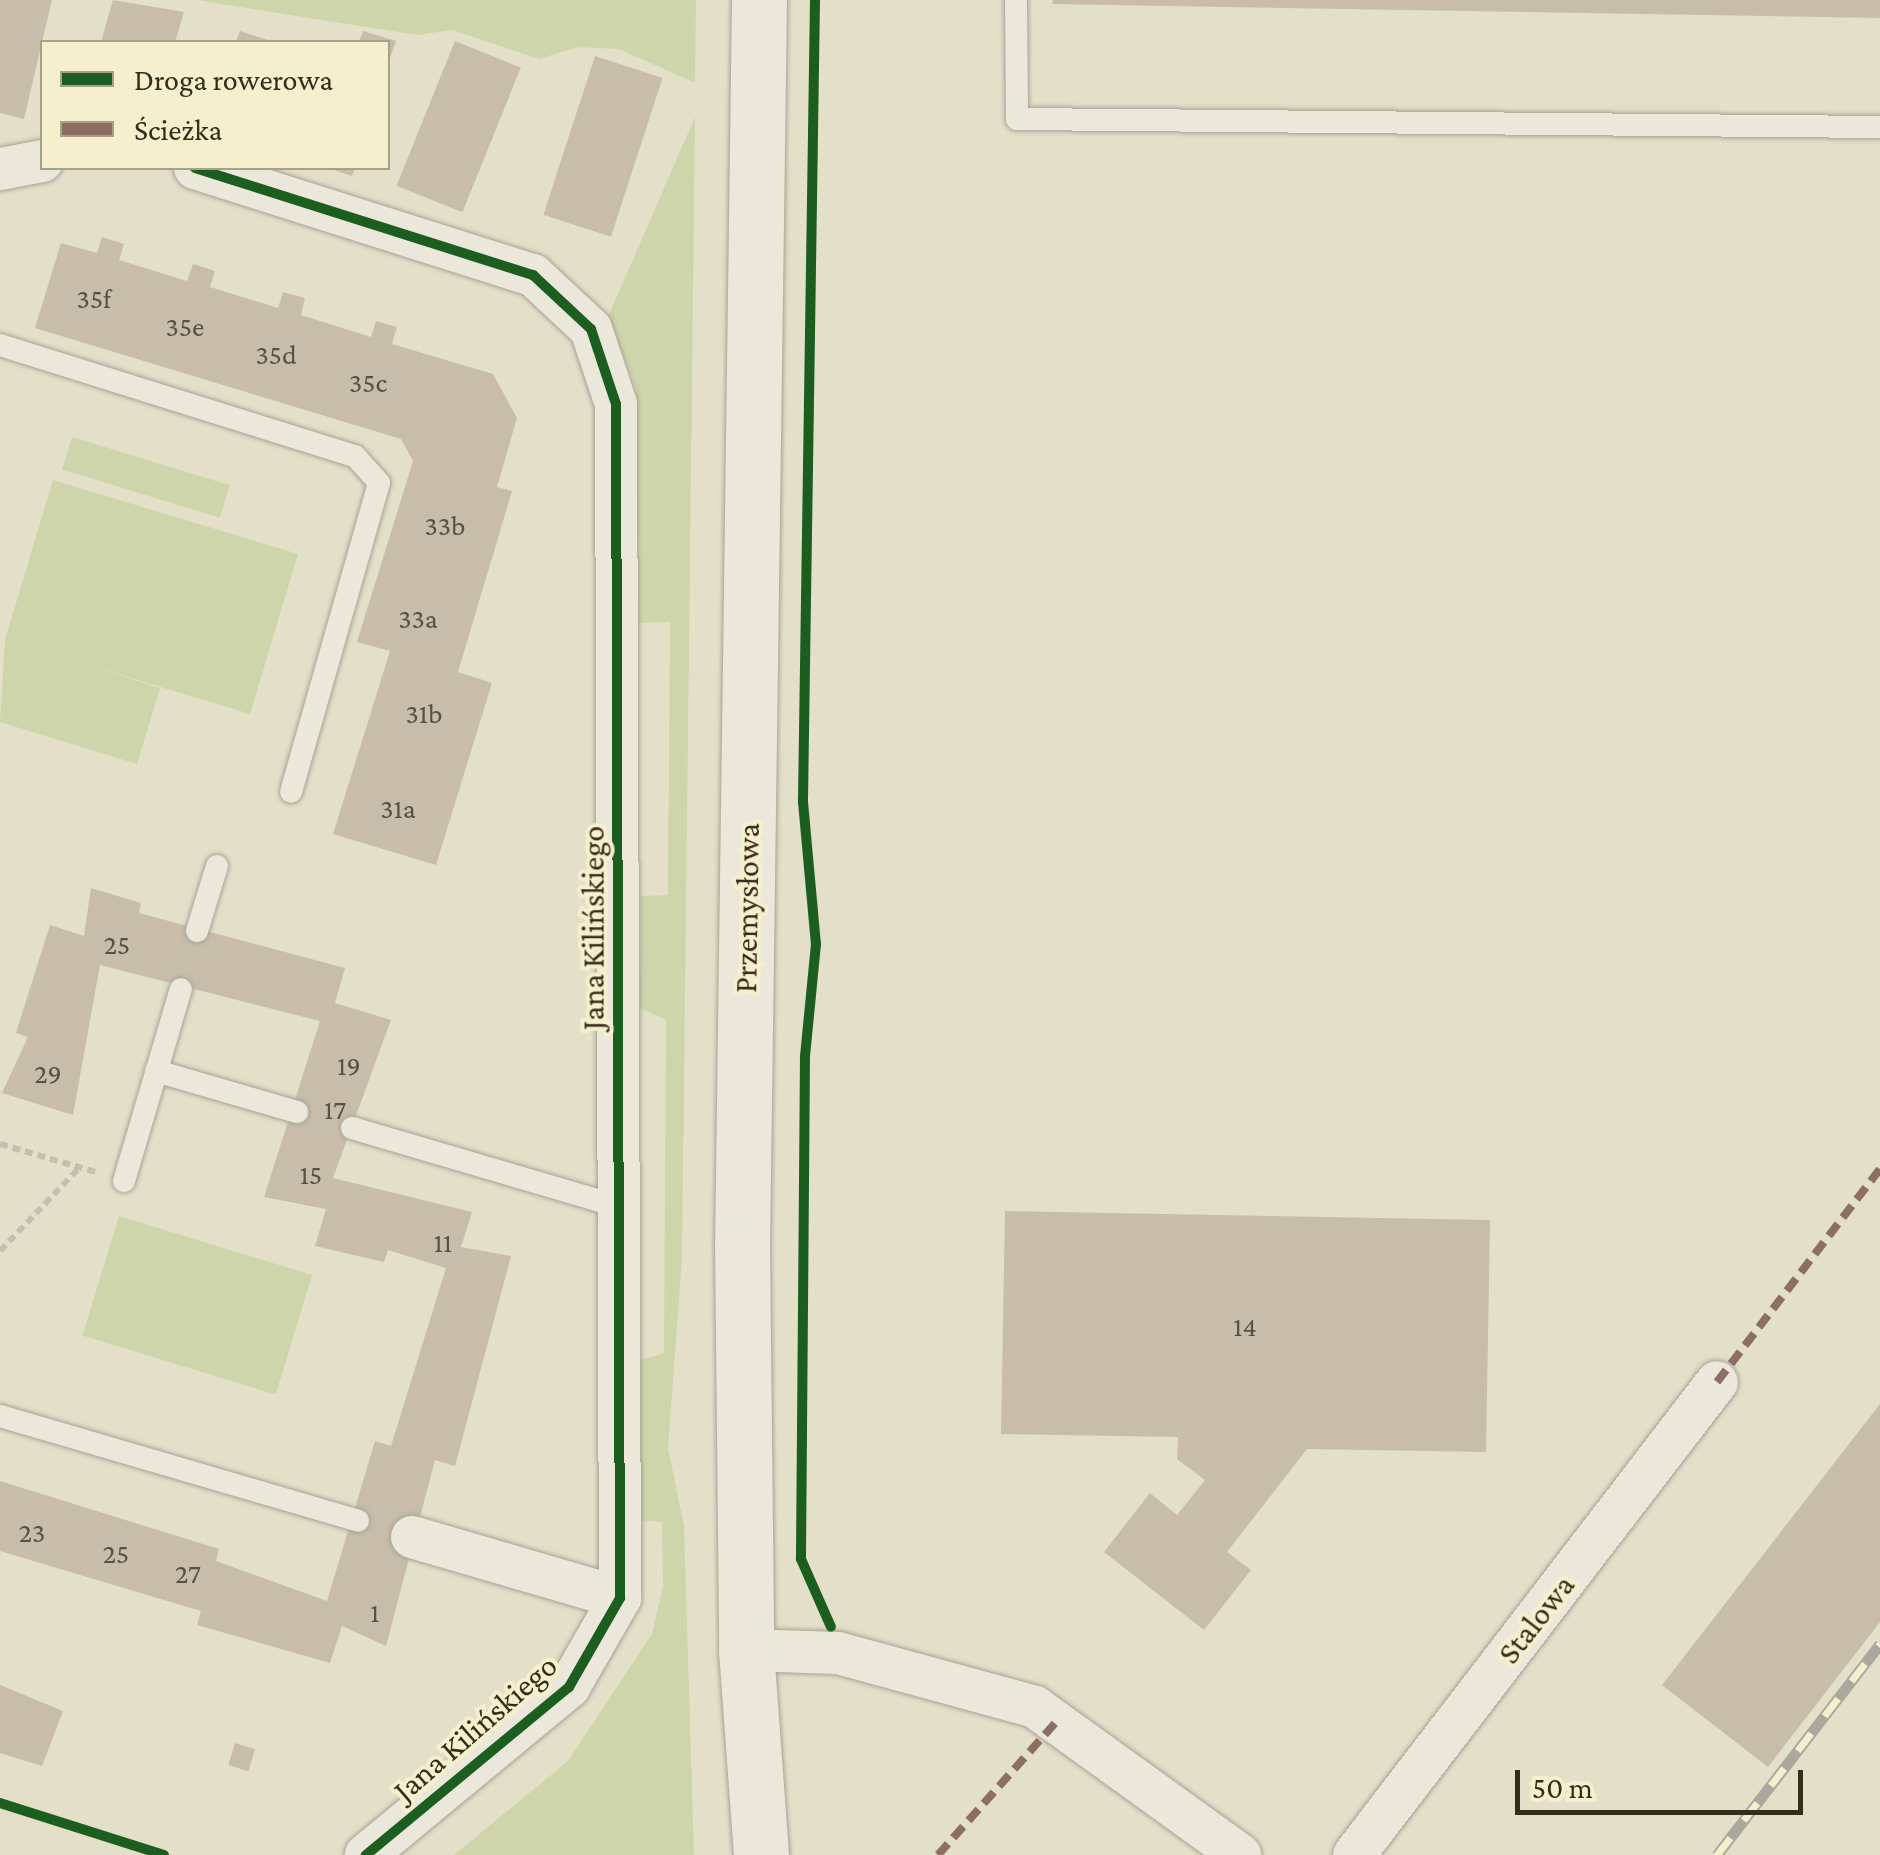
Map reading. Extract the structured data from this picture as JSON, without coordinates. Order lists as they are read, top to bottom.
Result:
{
  "streets": {
    "main road": ["Przemysłowa"],
    "street": ["Jana Kilińskiego", "Stalowa"]
  },
  "house_numbers": [
    "35f",
    "35e",
    "35d",
    "35c",
    "33b",
    "33a",
    "31b",
    "31a",
    "25",
    "19",
    "29",
    "17",
    "15",
    "11",
    "14",
    "23",
    "25",
    "27",
    "1"
  ],
  "legend": ["Droga rowerowa", "Ścieżka"],
  "scale_bar": "50 m"
}
